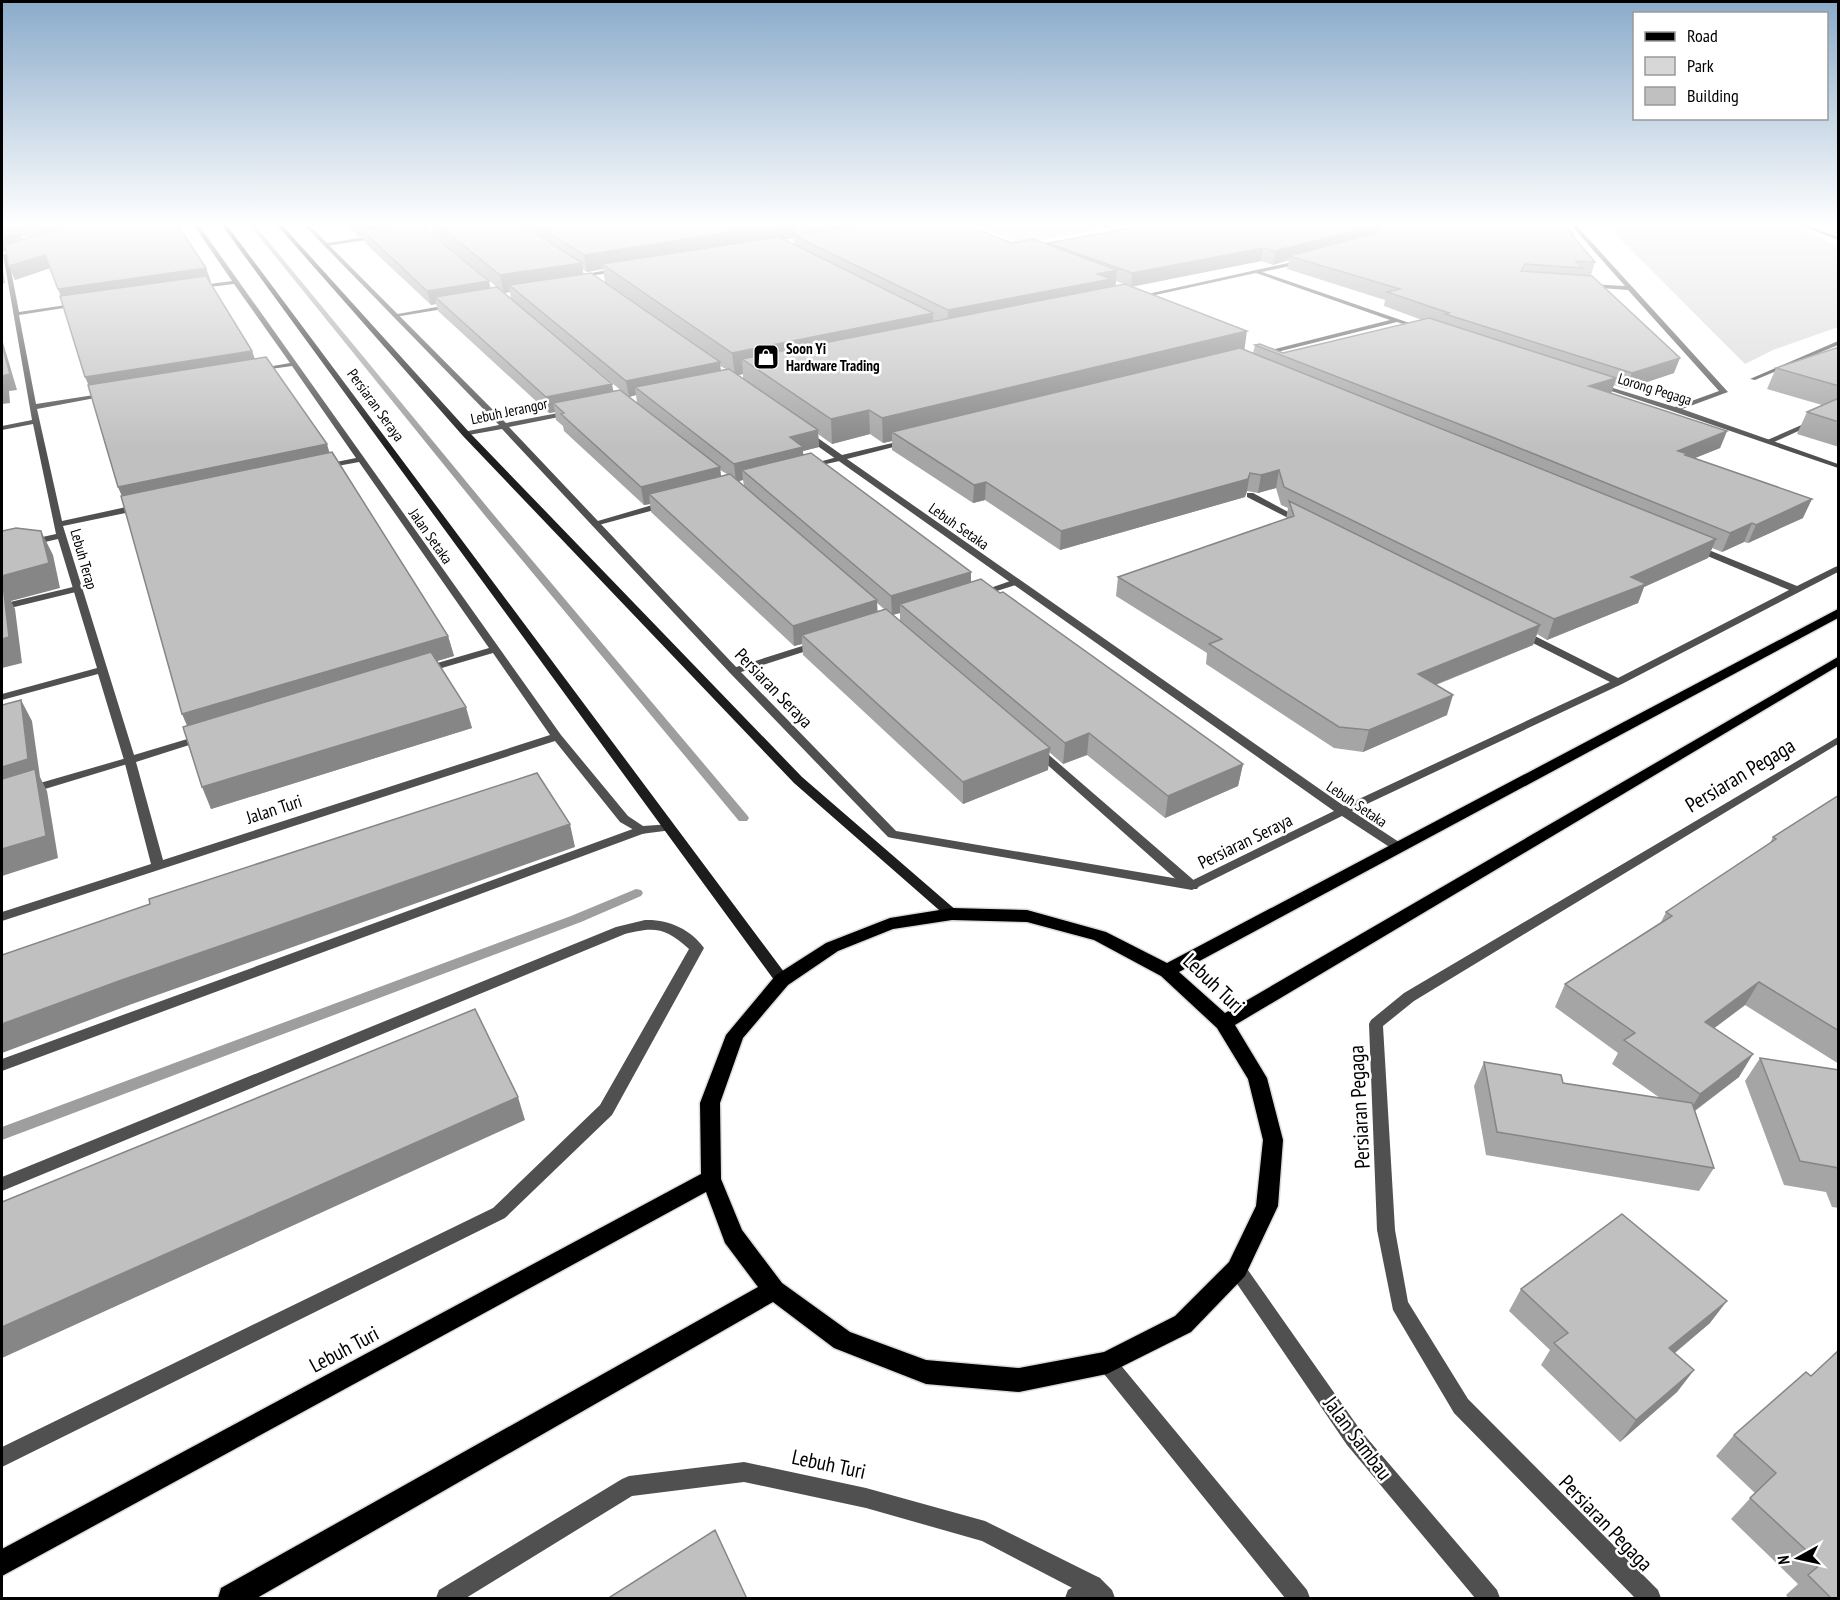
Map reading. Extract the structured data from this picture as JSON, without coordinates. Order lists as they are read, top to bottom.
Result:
{
  "streets": {
    "main road": ["Persiaran Seraya", "Lebuh Turi"],
    "street": [
      "Lorong Pegaga",
      "Lebuh Jerangor",
      "Lebuh Setaka",
      "Jalan Setaka",
      "Lebuh Terap",
      "Persiaran Pegaga",
      "Jalan Turi",
      "Jalan Sambau"
    ]
  },
  "crossings": [
    ["Persiaran Seraya", "Lebuh Jerangor"],
    ["Persiaran Seraya", "Lebuh Setaka"],
    ["Persiaran Seraya", "Lebuh Turi"],
    ["Jalan Setaka", "Jalan Turi"],
    ["Lebuh Terap", "Jalan Turi"],
    ["Lebuh Turi", "Jalan Sambau"]
  ],
  "places": {
    "shop": ["Soon Yi Hardware Trading"]
  },
  "legend": ["Road", "Park", "Building"],
  "north": "left"
}
